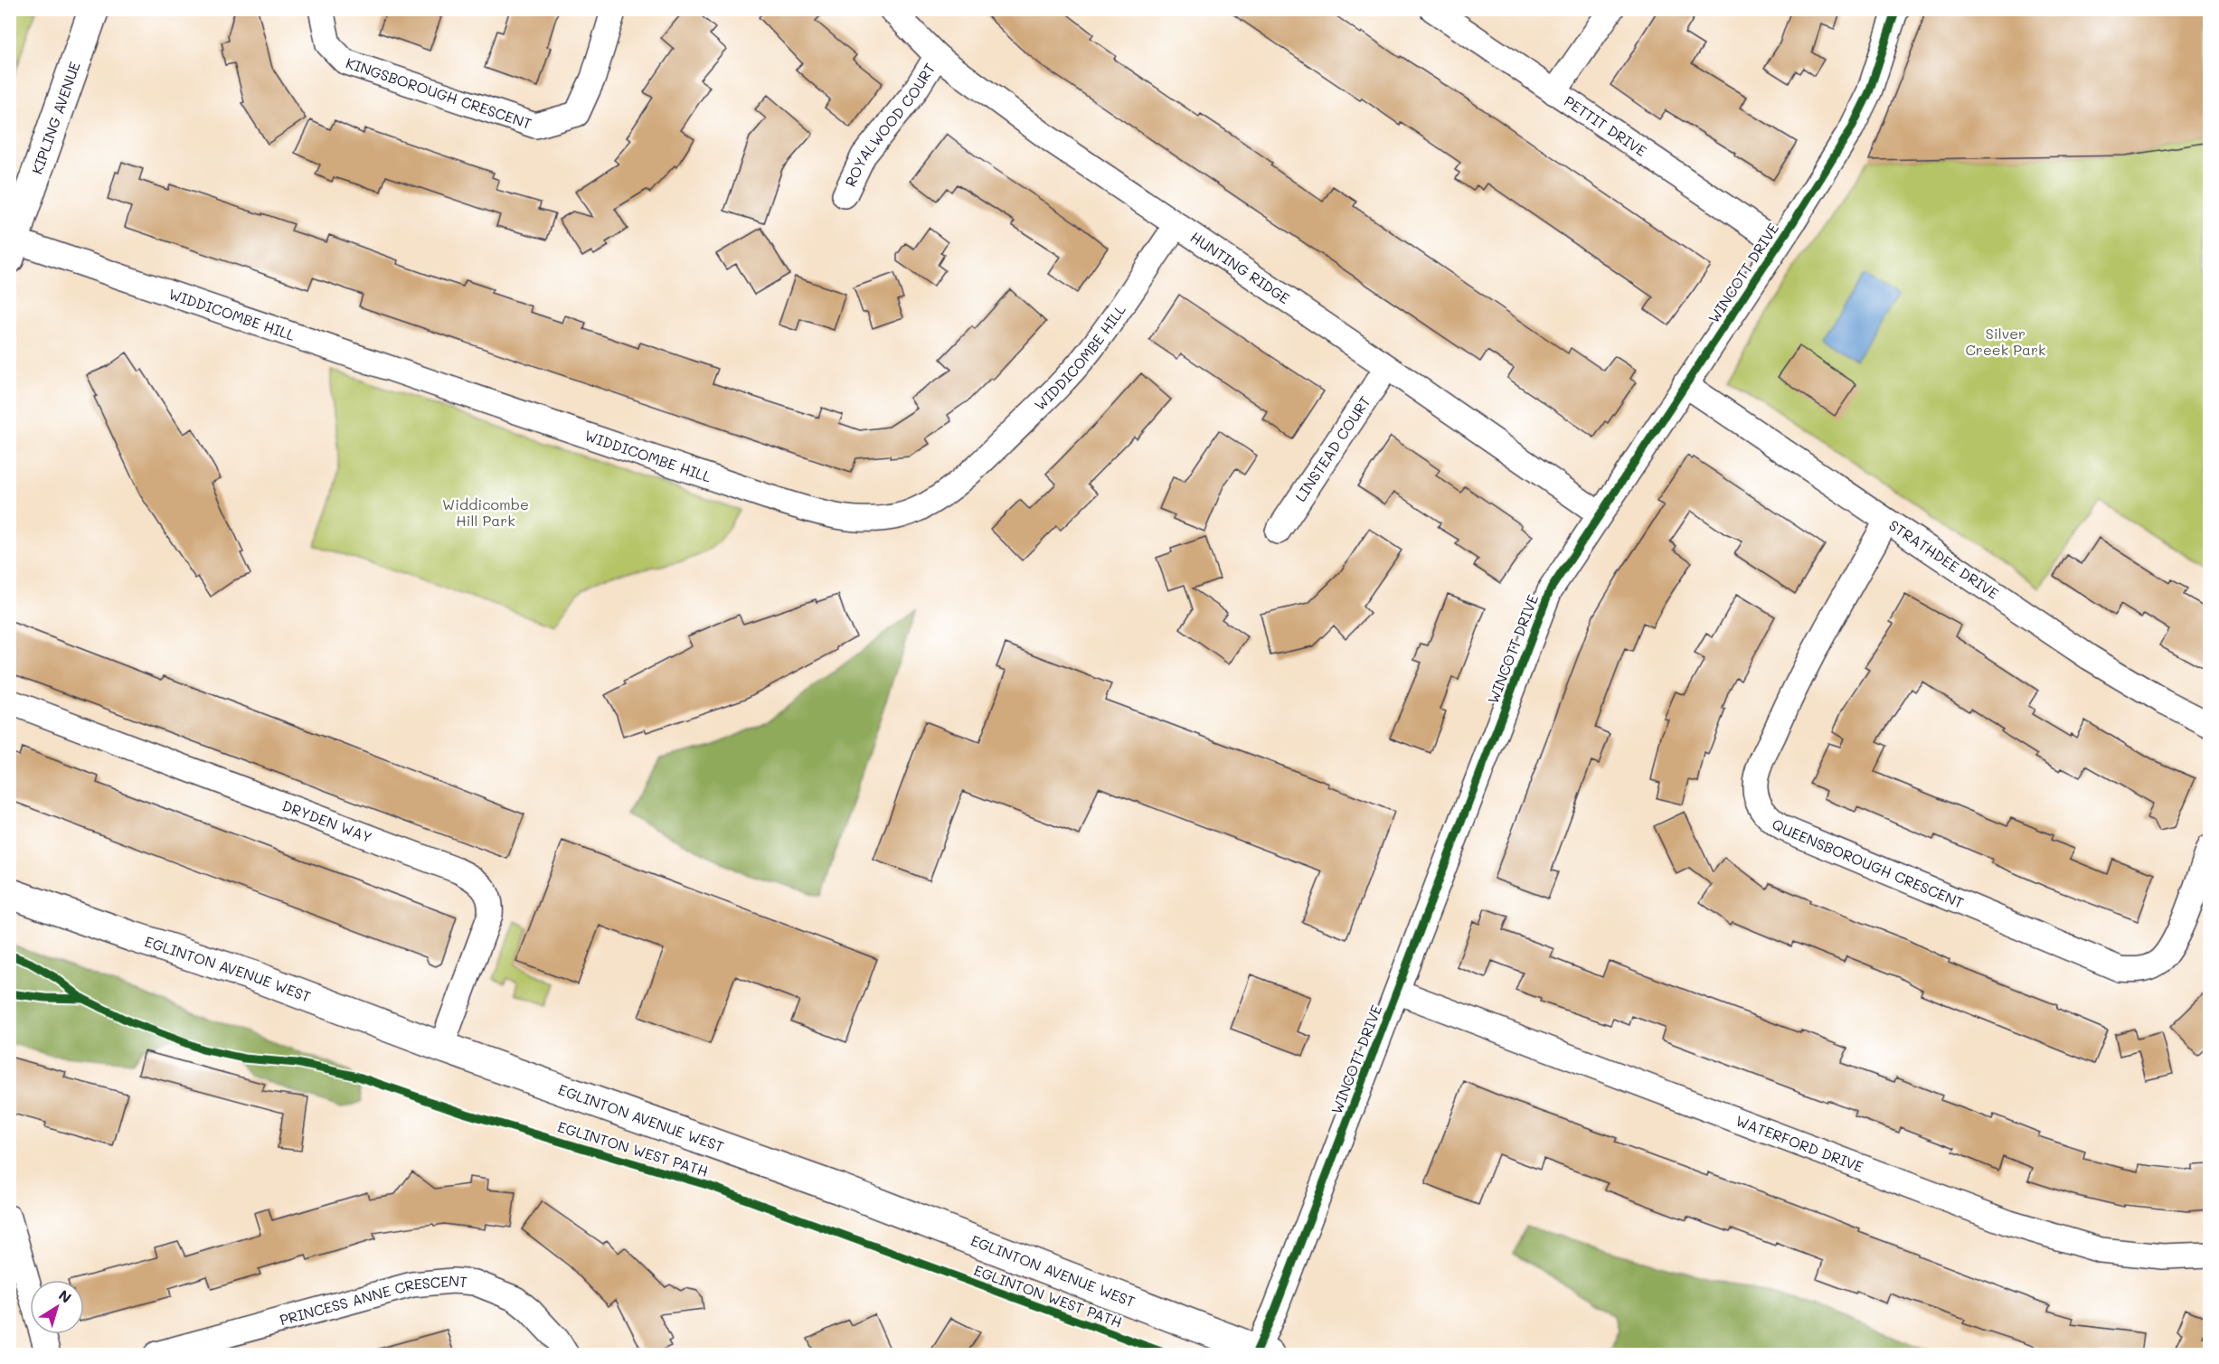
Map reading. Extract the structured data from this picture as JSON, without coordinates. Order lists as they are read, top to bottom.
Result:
{
  "streets": {
    "main road": ["KIPLING AVENUE", "EGLINTON AVENUE WEST"],
    "street": [
      "KINGSBOROUGH CRESCENT",
      "ROYALWOOD COURT",
      "PETTIT DRIVE",
      "HUNTING RIDGE",
      "WINCOTT DRIVE",
      "WIDDICOMBE HILL",
      "LINSTEAD COURT",
      "STRATHDEE DRIVE",
      "DRYDEN WAY",
      "QUEENSBOROUGH CRESCENT",
      "WATERFORD DRIVE",
      "PRINCESS ANNE CRESCENT"
    ],
    "cycle path": ["EGLINTON WEST PATH"]
  },
  "crossings": [
    ["KIPLING AVENUE", "WIDDICOMBE HILL"],
    ["ROYALWOOD COURT", "HUNTING RIDGE"],
    ["PETTIT DRIVE", "WINCOTT DRIVE"],
    ["HUNTING RIDGE", "WINCOTT DRIVE"],
    ["HUNTING RIDGE", "WIDDICOMBE HILL"],
    ["HUNTING RIDGE", "LINSTEAD COURT"],
    ["WINCOTT DRIVE", "STRATHDEE DRIVE"],
    ["WINCOTT DRIVE", "EGLINTON AVENUE WEST"],
    ["WINCOTT DRIVE", "WATERFORD DRIVE"],
    ["STRATHDEE DRIVE", "QUEENSBOROUGH CRESCENT"],
    ["DRYDEN WAY", "EGLINTON AVENUE WEST"]
  ],
  "parks": ["Silver Creek Park", "Widdicombe Hill Park"],
  "north": "top right"
}
